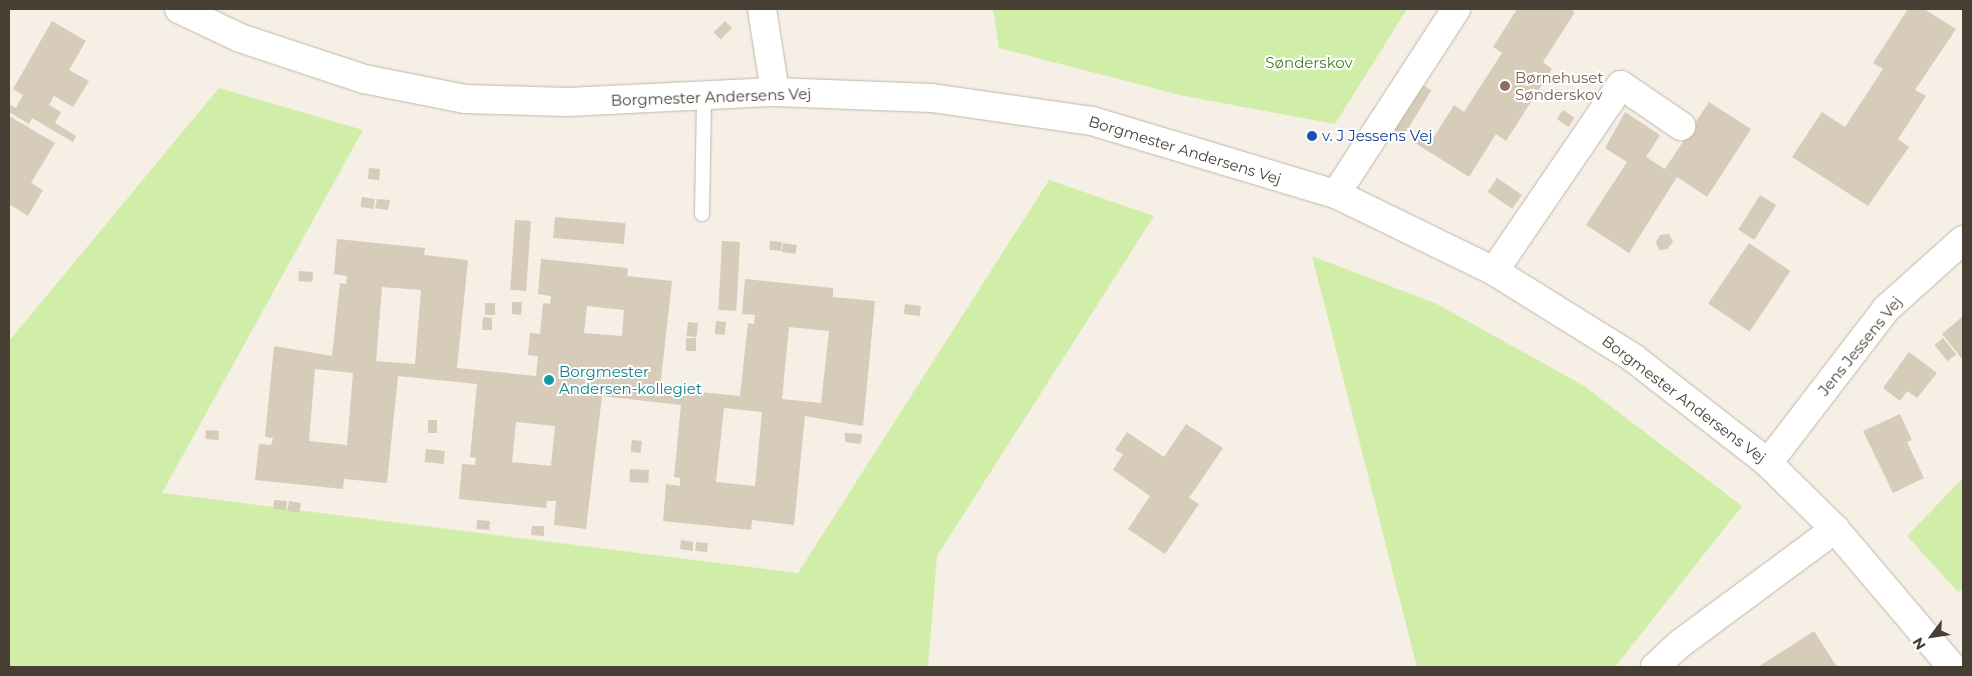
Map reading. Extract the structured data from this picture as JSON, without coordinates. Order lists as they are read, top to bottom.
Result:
{
  "streets": {
    "street": ["Borgmester Andersens Vej", "Jens Jessens Vej"]
  },
  "crossings": [
    ["Borgmester Andersens Vej", "Jens Jessens Vej"]
  ],
  "parks": ["Sønderskov"],
  "places": ["Børnehuset Sønderskov", "v. J Jessens Vej", "Borgmester Andersen-kollegiet"],
  "north": "bottom left"
}
